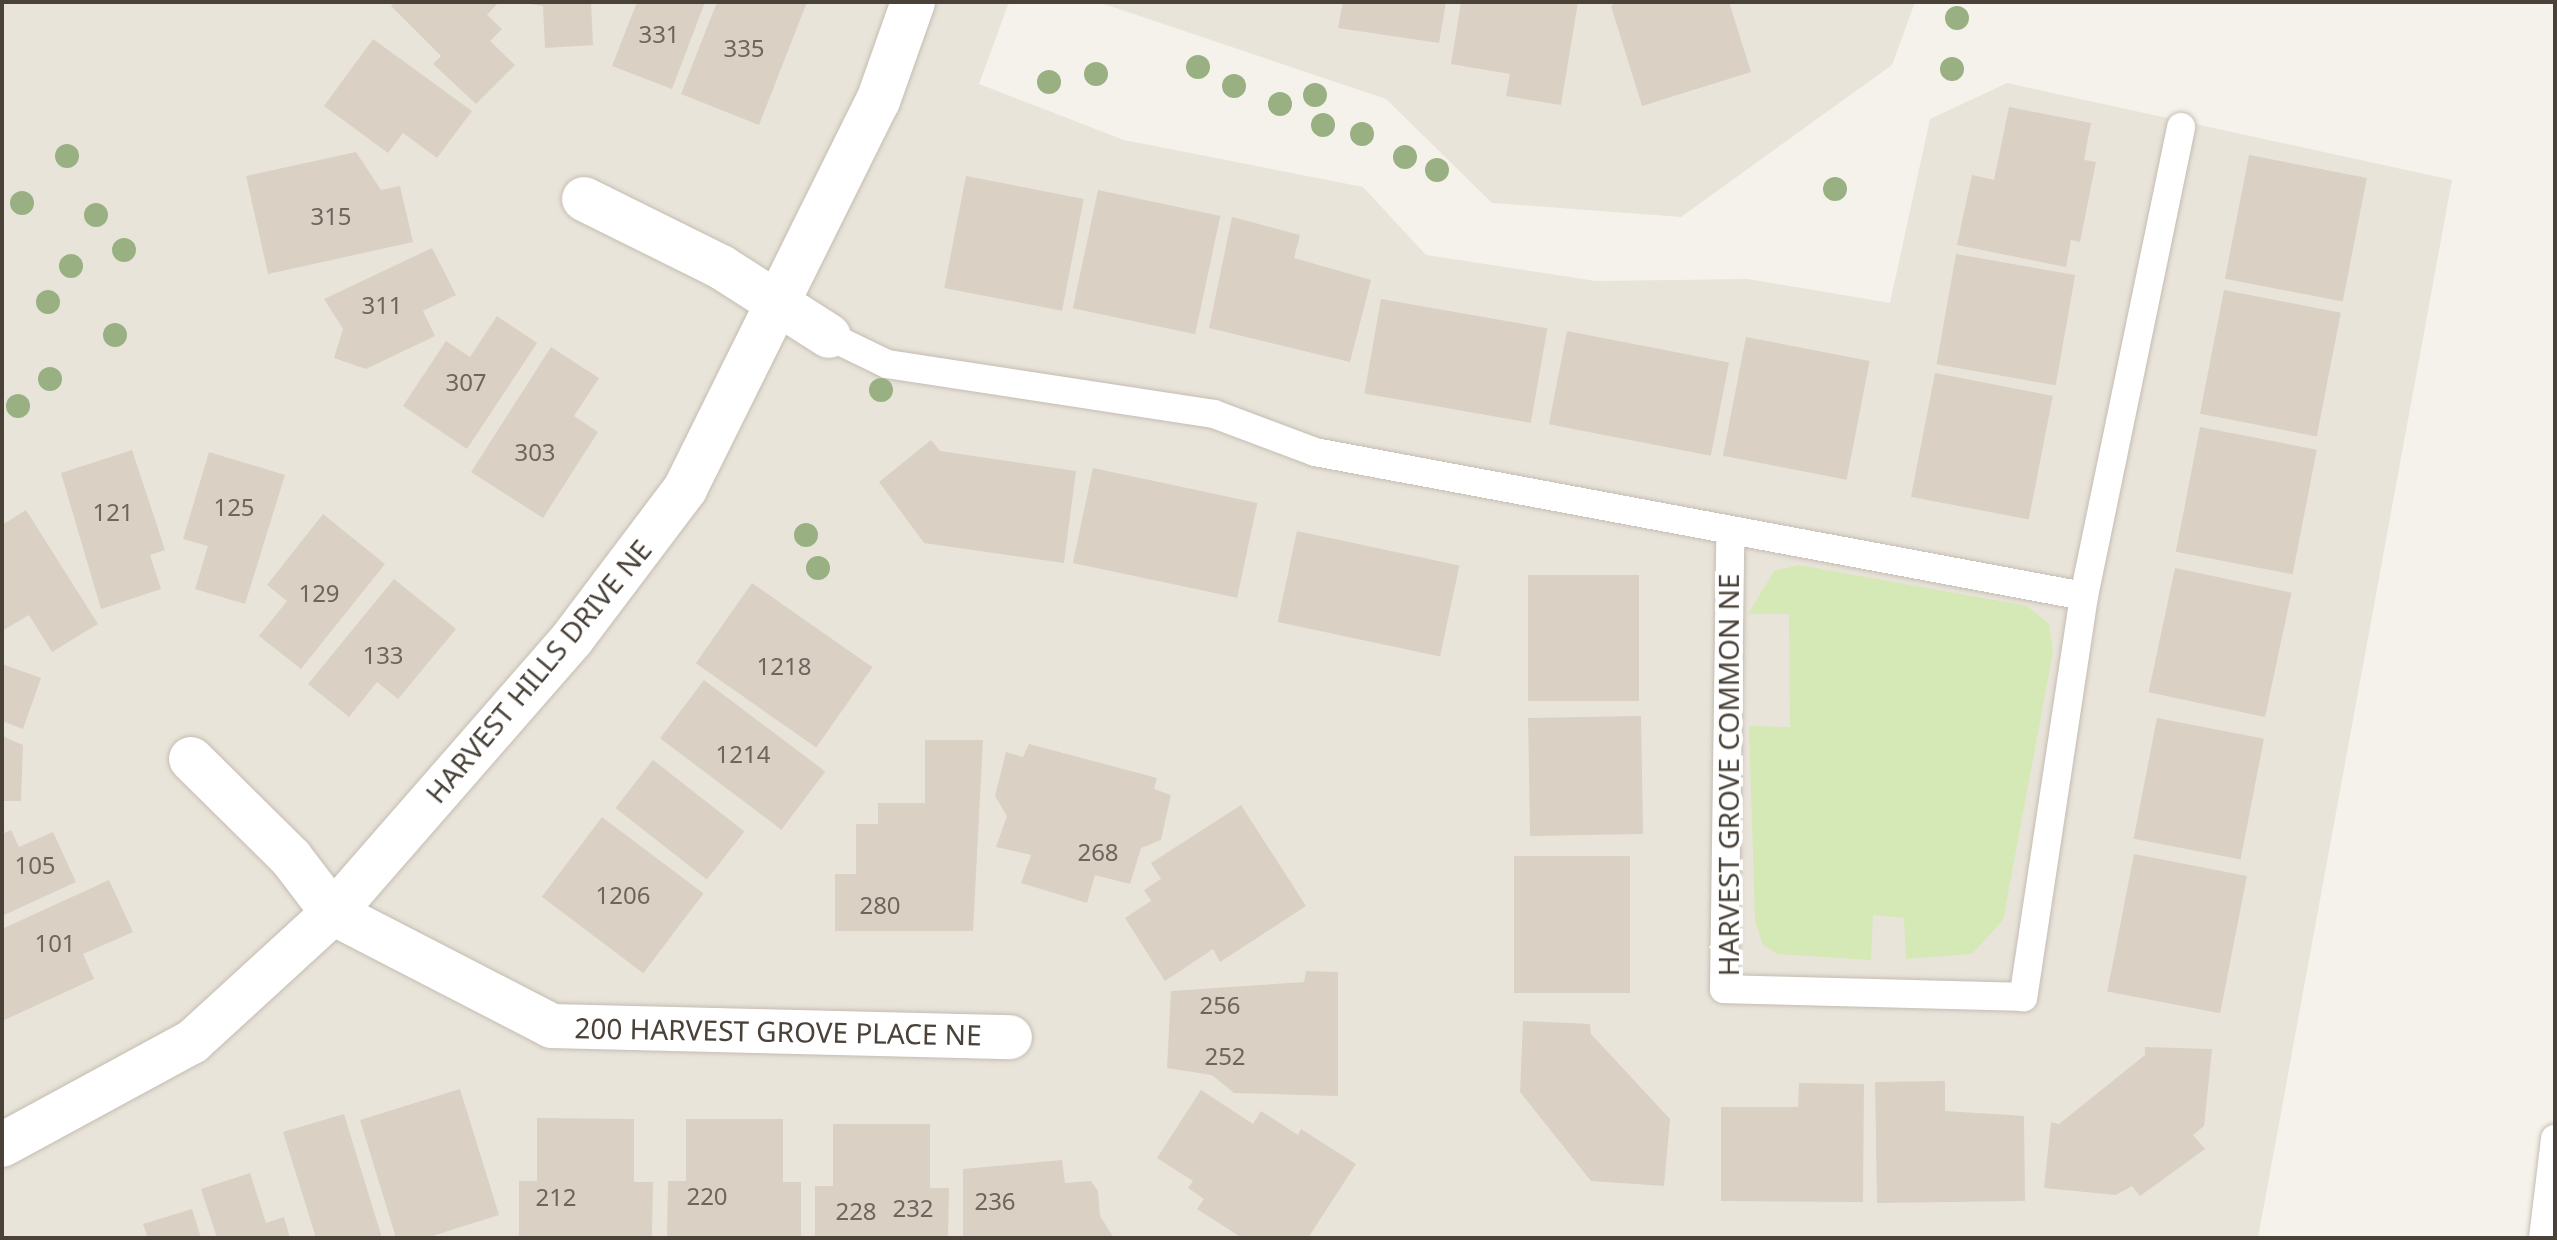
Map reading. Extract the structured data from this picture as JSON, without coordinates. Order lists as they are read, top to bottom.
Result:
{
  "streets": {
    "street": ["HARVEST HILLS DRIVE NE", "HARVEST GROVE COMMON NE", "200 HARVEST GROVE PLACE NE"]
  },
  "crossings": [
    ["HARVEST HILLS DRIVE NE", "HARVEST GROVE COMMON NE"],
    ["HARVEST HILLS DRIVE NE", "200 HARVEST GROVE PLACE NE"]
  ],
  "house_numbers": [
    "331",
    "335",
    "315",
    "311",
    "307",
    "303",
    "125",
    "121",
    "129",
    "133",
    "1218",
    "1214",
    "268",
    "105",
    "1206",
    "280",
    "101",
    "256",
    "252",
    "220",
    "212",
    "236",
    "232",
    "228"
  ]
}
